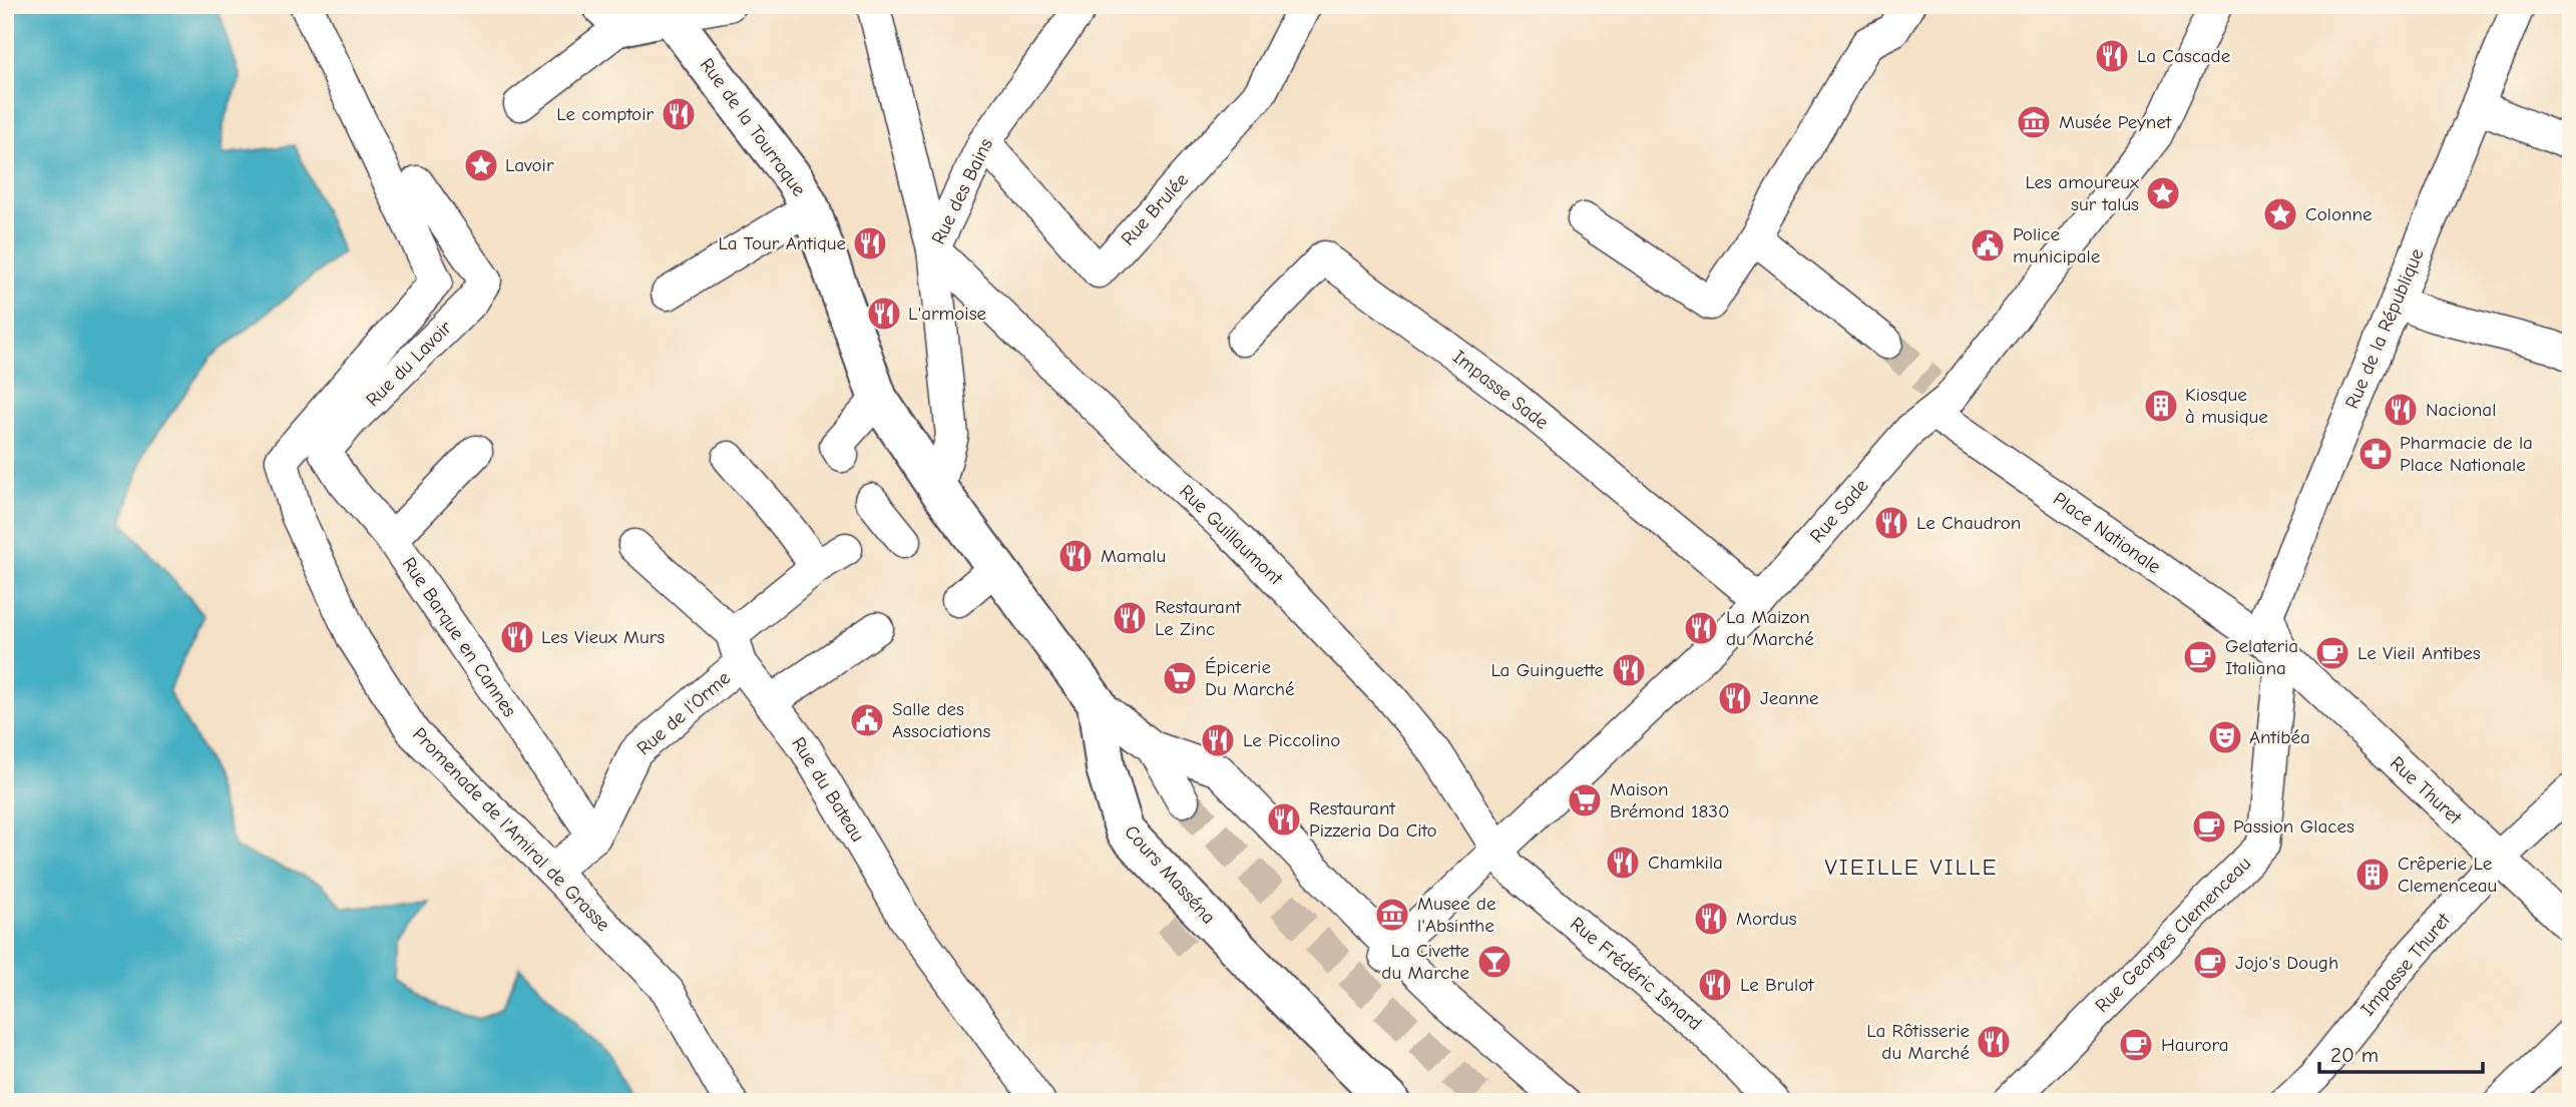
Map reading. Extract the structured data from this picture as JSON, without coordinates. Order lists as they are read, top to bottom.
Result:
{
  "streets": {
    "street": [
      "Rue de la Tourraque",
      "Rue des Bains",
      "Rue Brulée",
      "Rue de la République",
      "Rue du Lavoir",
      "Impasse Sade",
      "Rue Sade",
      "Place Nationale",
      "Rue Guillaumont",
      "Rue Barque en Cannes",
      "Rue de l'Orme",
      "Rue du Bateau",
      "Rue Thuret",
      "Promenade de l'Amiral de Grasse",
      "Cours Masséna",
      "Rue Georges Clemenceau",
      "Impasse Thuret",
      "Rue Frédéric Isnard"
    ]
  },
  "crossings": [
    ["Rue de la Tourraque", "Cours Masséna"],
    ["Rue des Bains", "Rue Brulée"],
    ["Rue des Bains", "Rue Guillaumont"],
    ["Rue des Bains", "Cours Masséna"],
    ["Rue de la République", "Place Nationale"],
    ["Rue de la République", "Rue Thuret"],
    ["Rue de la République", "Rue Georges Clemenceau"],
    ["Rue du Lavoir", "Rue Barque en Cannes"],
    ["Impasse Sade", "Rue Sade"],
    ["Rue Sade", "Place Nationale"],
    ["Rue Sade", "Rue Guillaumont"],
    ["Rue Sade", "Rue Frédéric Isnard"],
    ["Place Nationale", "Rue Thuret"],
    ["Place Nationale", "Rue Georges Clemenceau"],
    ["Rue Guillaumont", "Rue Frédéric Isnard"],
    ["Rue Barque en Cannes", "Rue de l'Orme"],
    ["Rue de l'Orme", "Rue du Bateau"],
    ["Rue de l'Orme", "Promenade de l'Amiral de Grasse"],
    ["Rue Thuret", "Rue Georges Clemenceau"],
    ["Rue Thuret", "Impasse Thuret"]
  ],
  "districts": ["VIEILLE VILLE"],
  "places": {
    "restaurant": [
      "La Cascade",
      "Le comptoir",
      "La Tour Antique",
      "L'armoise",
      "Nacional",
      "Le Chaudron",
      "Mamalu",
      "Restaurant Le Zinc",
      "La Maizon du Marché",
      "Les Vieux Murs",
      "La Guinguette",
      "Jeanne",
      "Le Piccolino",
      "Restaurant Pizzeria Da Cito",
      "Chamkila",
      "Mordus",
      "Le Brulot",
      "La Rôtisserie du Marché"
    ],
    "museum": ["Musée Peynet", "Musee de l'Absinthe"],
    "place": ["Lavoir", "Les amoureux sur talus", "Colonne"],
    "public building": ["Police municipale", "Salle des Associations"],
    "building": ["Kiosque à musique", "Crêperie Le Clemenceau"],
    "pharmacy": ["Pharmacie de la Place Nationale"],
    "cafe": [
      "Le Vieil Antibes",
      "Gelateria Italiana",
      "Passion Glaces",
      "Jojo's Dough",
      "Haurora"
    ],
    "supermarket": ["Épicerie Du Marché", "Maison Brémond 1830"],
    "theatre": ["Antibéa"],
    "bar": ["La Civette du Marche"]
  },
  "scale_bar": "20 m"
}
